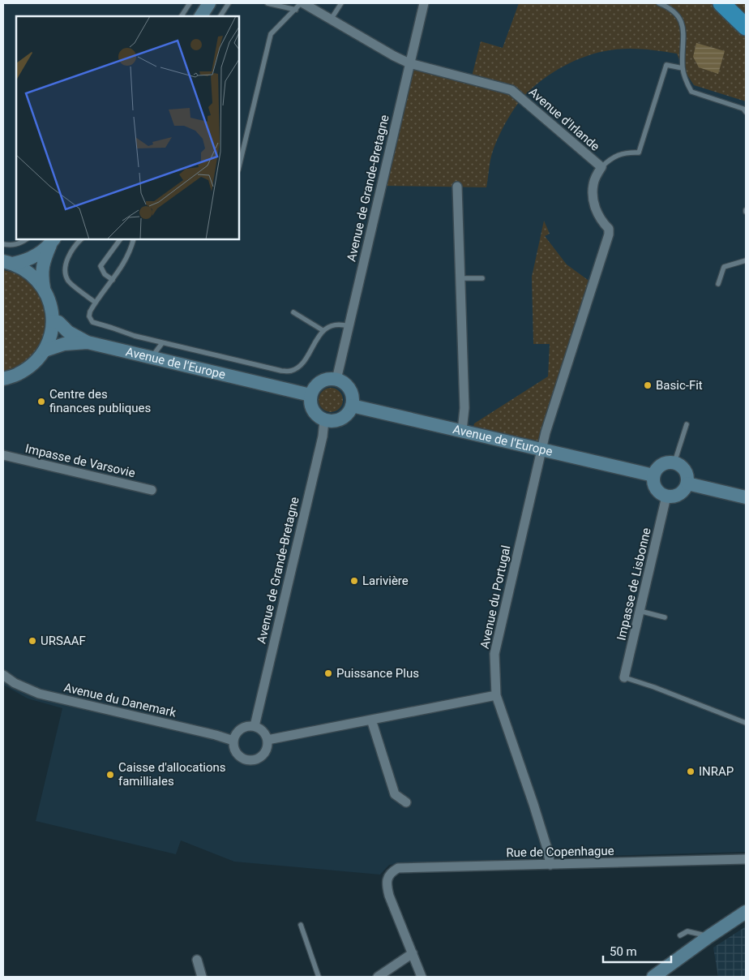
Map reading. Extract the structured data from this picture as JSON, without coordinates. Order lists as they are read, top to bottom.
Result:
{
  "streets": {
    "street": [
      "Avenue d'Irlande",
      "Avenue de Grande-Bretagne",
      "Avenue de l'Europe",
      "Impasse de Varsovie",
      "Impasse de Lisbonne",
      "Avenue du Portugal",
      "Avenue du Danemark",
      "Rue de Copenhague"
    ]
  },
  "crossings": [
    ["Avenue d'Irlande", "Avenue de Grande-Bretagne"],
    ["Avenue d'Irlande", "Avenue de l'Europe"],
    ["Avenue d'Irlande", "Avenue du Portugal"],
    ["Avenue de Grande-Bretagne", "Avenue de l'Europe"],
    ["Avenue de Grande-Bretagne", "Avenue du Danemark"],
    ["Avenue de l'Europe", "Impasse de Lisbonne"],
    ["Avenue de l'Europe", "Avenue du Portugal"],
    ["Avenue du Portugal", "Rue de Copenhague"]
  ],
  "places": [
    "Basic-Fit",
    "Centre des finances publiques",
    "Larivière",
    "URSAAF",
    "Puissance Plus",
    "INRAP",
    "Caisse d'allocations familliales"
  ],
  "scale_bar": "50 m"
}
